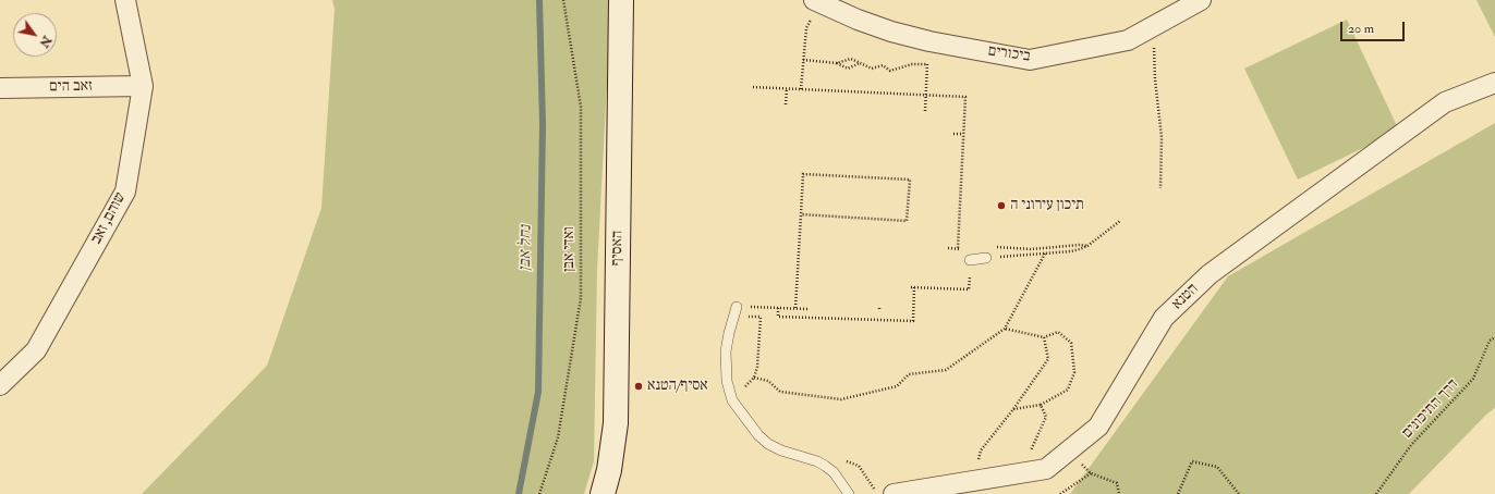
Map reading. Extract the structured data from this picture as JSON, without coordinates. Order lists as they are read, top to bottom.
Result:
{
  "streets": {
    "street": [
      "ביכורים",
      "זאב הים",
      "שוהם, זאב",
      "האסיף",
      "הטנא"
    ],
    "path": ["ואדי אבן", "דרך התיכונים"]
  },
  "crossings": [
    ["זאב הים", "שוהם, זאב"]
  ],
  "water": ["נחל אבן"],
  "places": ["תיכון עירוני ה", "אסיף/הטנא"],
  "scale_bar": "20 m",
  "north": "bottom right"
}
